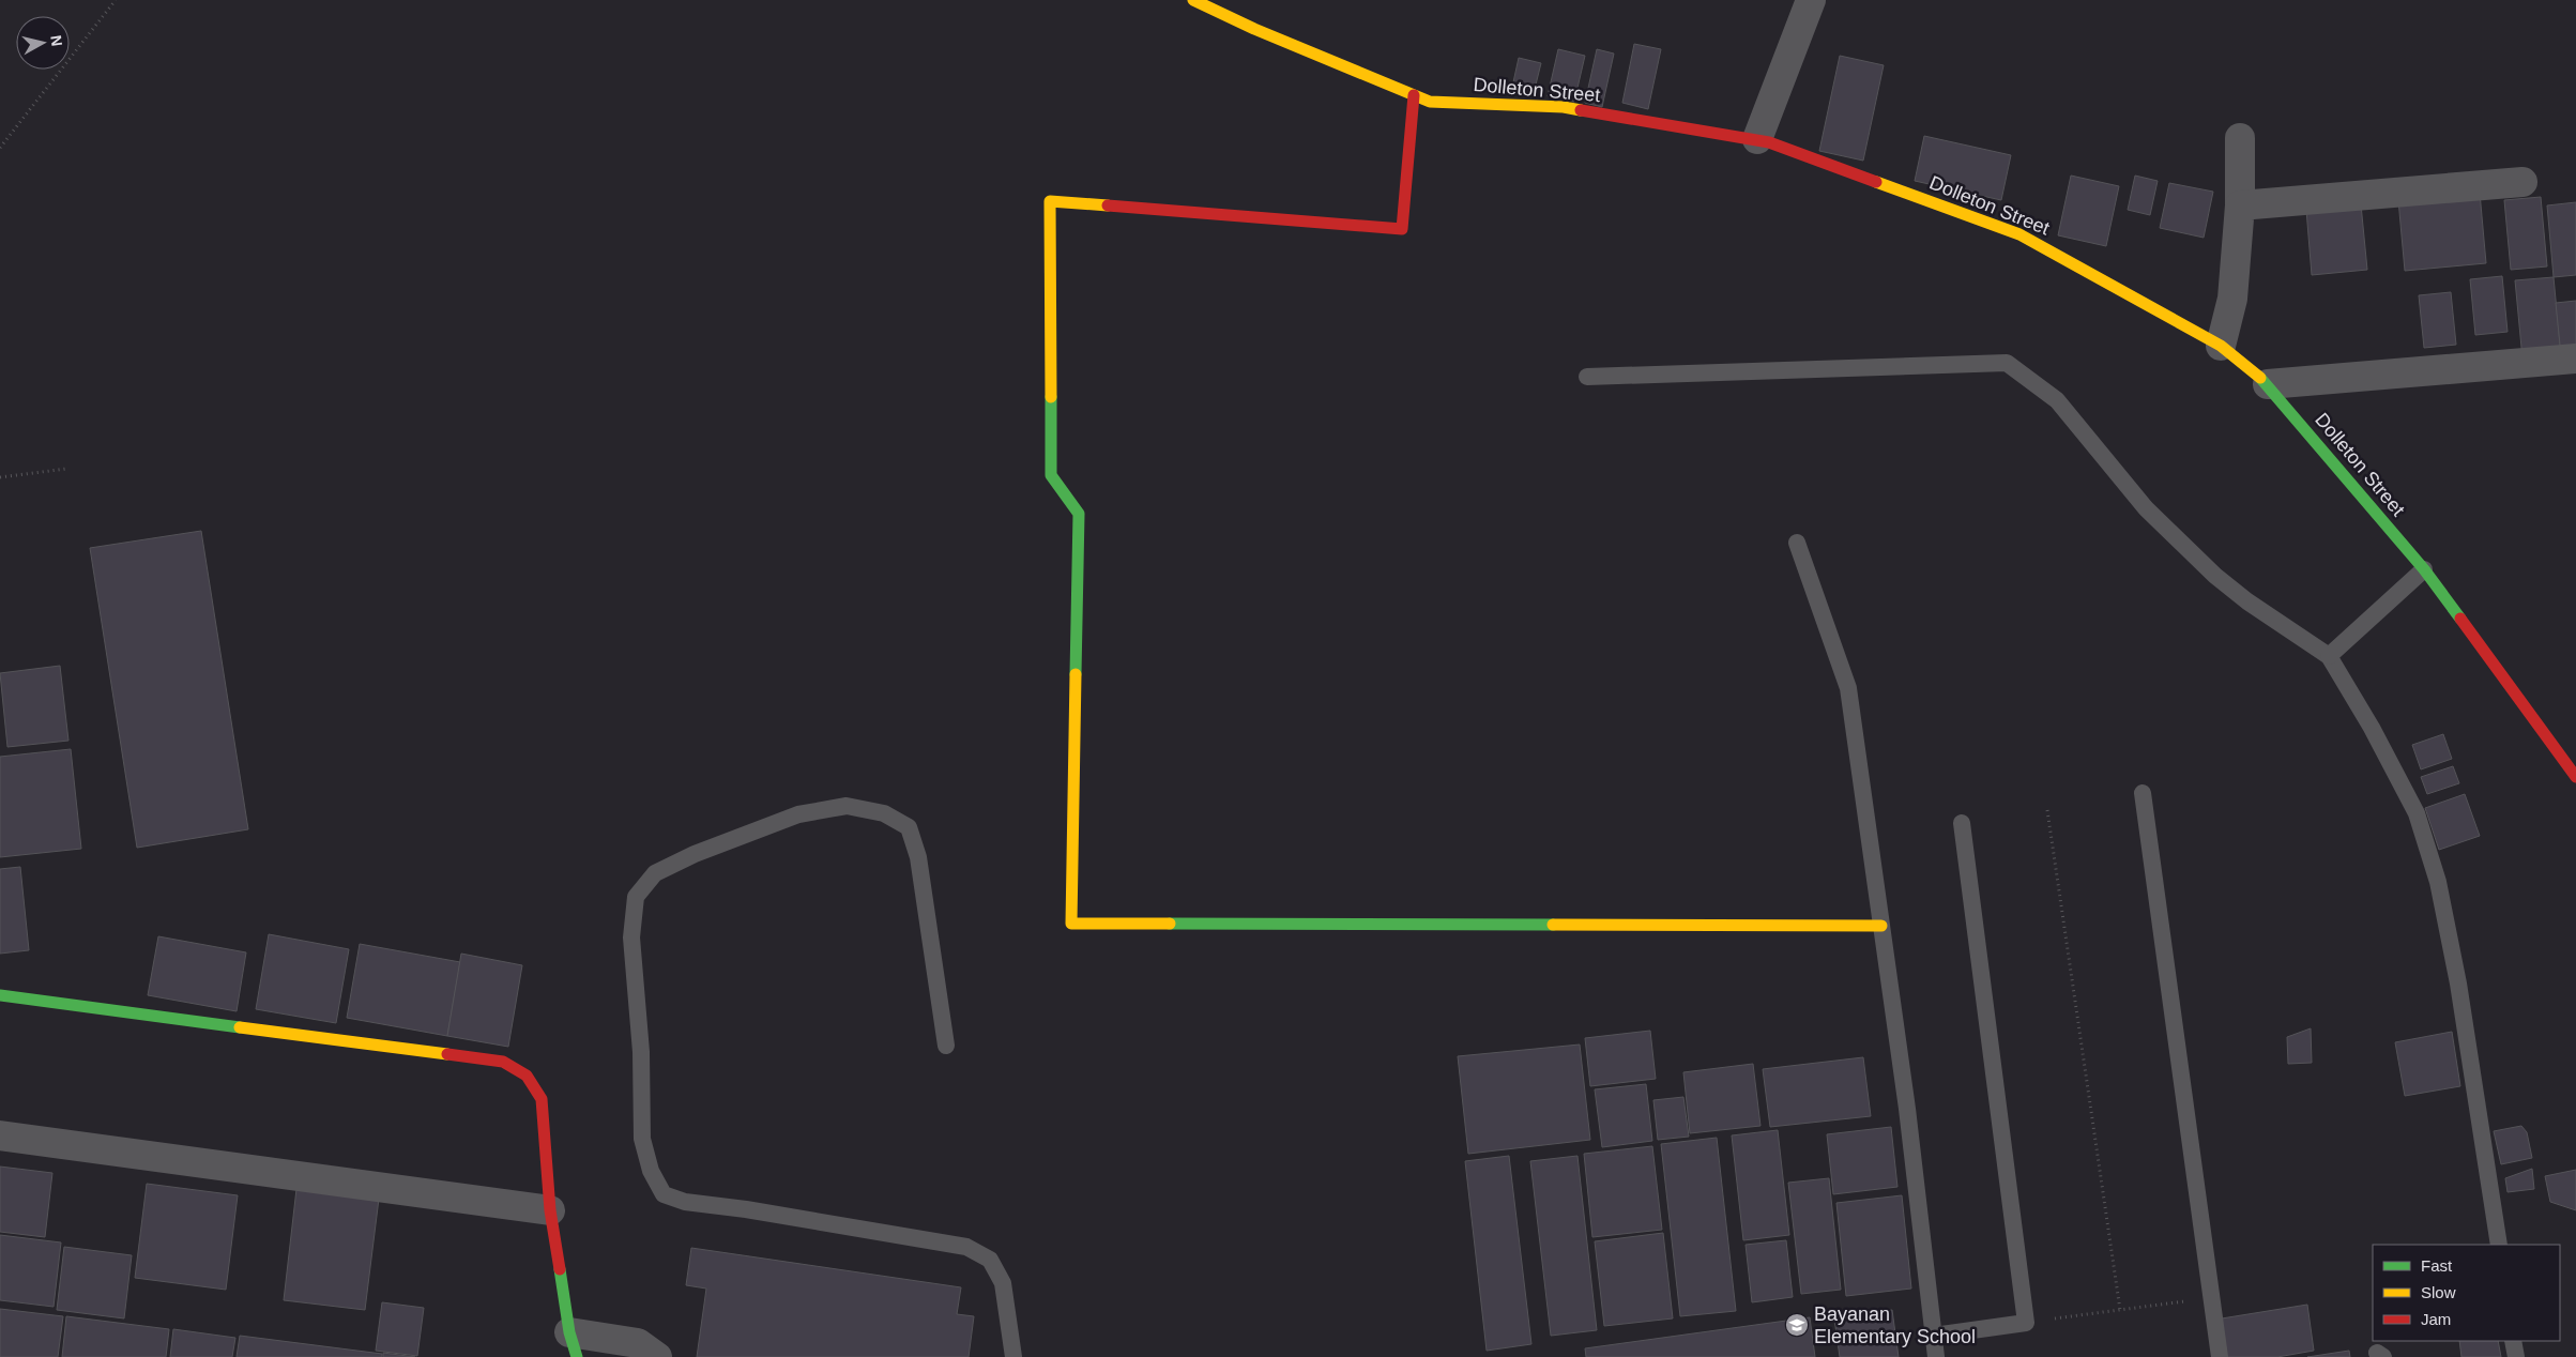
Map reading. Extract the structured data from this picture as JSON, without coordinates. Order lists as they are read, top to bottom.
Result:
{
  "streets": {
    "street": ["Dolleton Street"]
  },
  "places": {
    "school or university": ["Bayanan Elementary School"]
  },
  "legend": ["Fast", "Slow", "Jam"],
  "north": "right"
}
